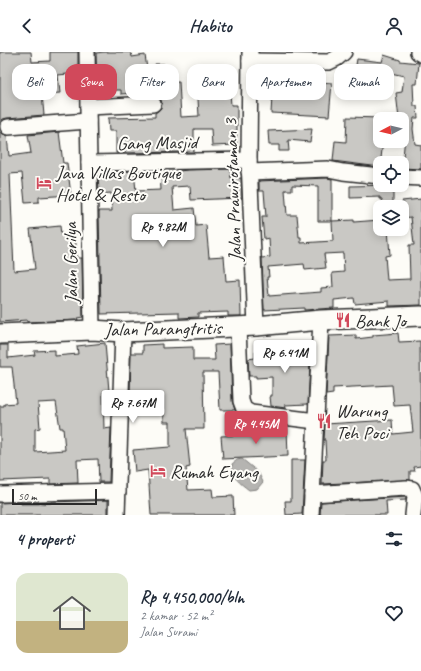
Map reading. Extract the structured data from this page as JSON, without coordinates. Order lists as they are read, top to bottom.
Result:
{
  "streets": {
    "main road": ["Jalan Parangtritis"],
    "street": ["Gang Masjid", "Jalan Prawirotaman 3", "Jalan Gerilya"]
  },
  "crossings": [
    ["Gang Masjid", "Jalan Prawirotaman 3"],
    ["Gang Masjid", "Jalan Gerilya"],
    ["Jalan Prawirotaman 3", "Jalan Parangtritis"],
    ["Jalan Gerilya", "Jalan Parangtritis"]
  ],
  "places": {
    "hotel": ["Java Villas Boutique Hotel & Resto", "Rumah Eyang"],
    "restaurant": ["Bank Jo", "Warung Teh Poci"]
  },
  "scale_bar": "50 m",
  "north": "left",
  "page": {
    "header": "Habito",
    "chip": [
      "Beli",
      "Sewa",
      "Filter",
      "Baru",
      "Apartemen",
      "Rumah"
    ],
    "price": [
      "Rp 9.82M",
      "Rp 6.41M",
      "Rp 7.67M",
      "Rp 4.45M"
    ],
    "scale": "50 m",
    "heading": "4 properti",
    "list": [
      {
        "name": "Rp 4,450,000/bln",
        "note": "2 kamar · 52 m² · Jalan Surami"
      }
    ]
  }
}
